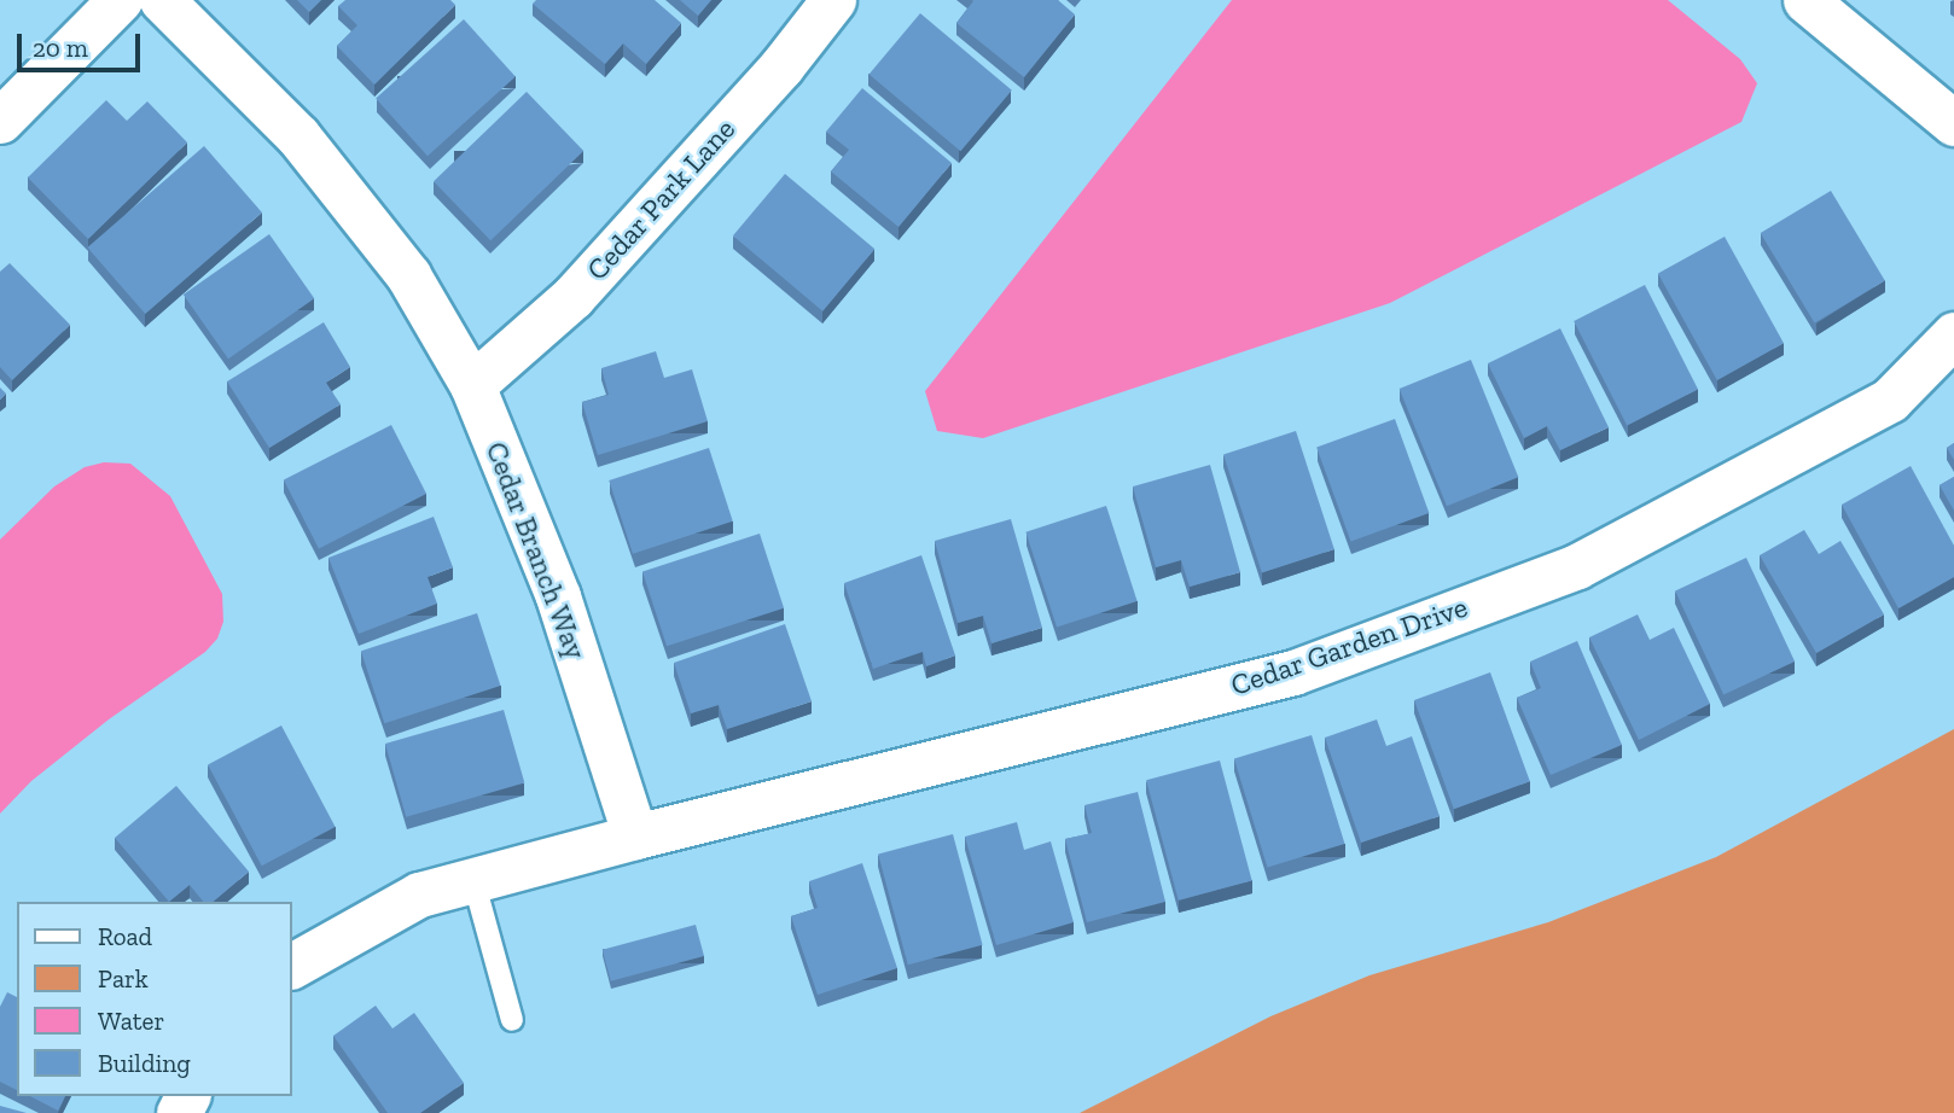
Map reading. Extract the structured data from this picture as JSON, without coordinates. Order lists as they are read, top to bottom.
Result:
{
  "streets": {
    "street": ["Cedar Park Lane", "Cedar Branch Way", "Cedar Garden Drive"]
  },
  "crossings": [
    ["Cedar Park Lane", "Cedar Branch Way"],
    ["Cedar Branch Way", "Cedar Garden Drive"]
  ],
  "legend": [
    "Road",
    "Park",
    "Water",
    "Building"
  ],
  "scale_bar": "20 m"
}
